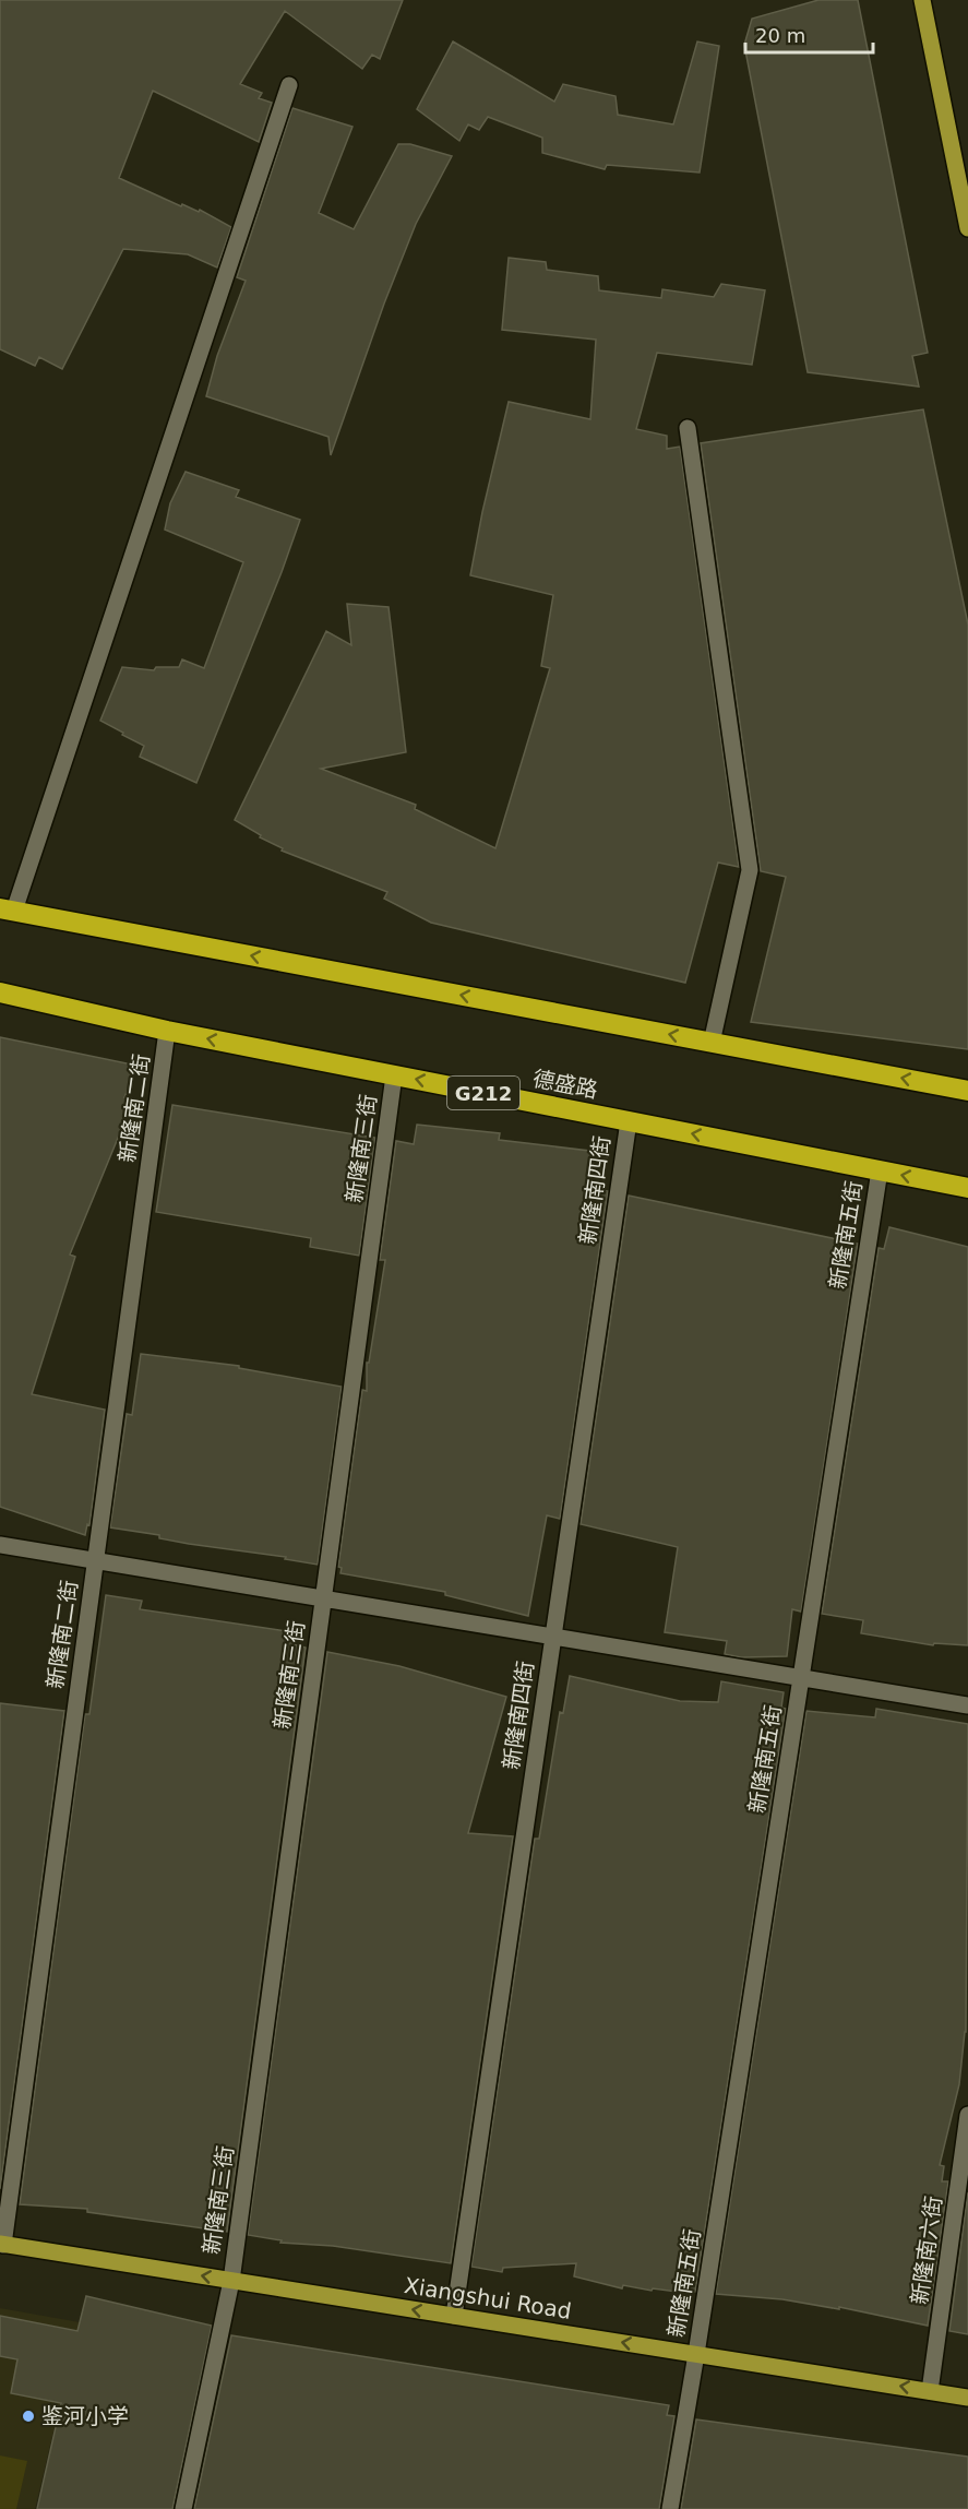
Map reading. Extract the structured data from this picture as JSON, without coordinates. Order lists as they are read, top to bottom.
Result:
{
  "streets": {
    "highway": ["德盛路", "G212"],
    "main road": ["Xiangshui Road"],
    "street": [
      "新隆南二街",
      "新隆南三街",
      "新隆南四街",
      "新隆南五街",
      "新隆南六街"
    ]
  },
  "crossings": [
    ["德盛路", "新隆南二街"],
    ["德盛路", "新隆南三街"],
    ["德盛路", "新隆南四街"],
    ["德盛路", "新隆南五街"],
    ["新隆南二街", "Xiangshui Road"],
    ["新隆南三街", "Xiangshui Road"],
    ["新隆南四街", "Xiangshui Road"],
    ["新隆南五街", "Xiangshui Road"],
    ["新隆南六街", "Xiangshui Road"]
  ],
  "one_way": ["Xiangshui Road"],
  "places": ["鉴河小学"],
  "scale_bar": "20 m"
}
